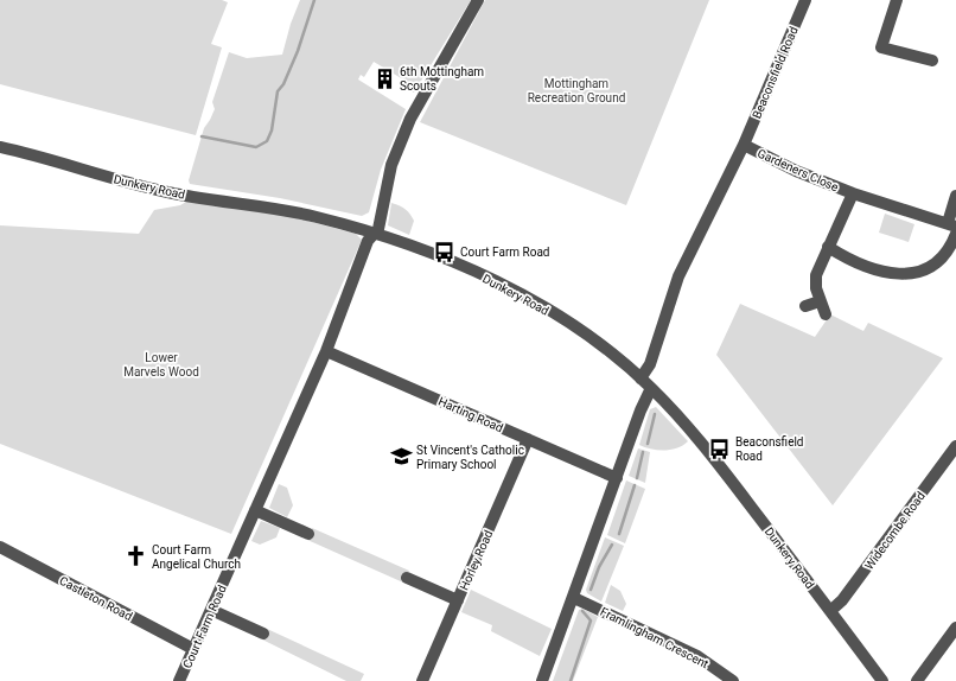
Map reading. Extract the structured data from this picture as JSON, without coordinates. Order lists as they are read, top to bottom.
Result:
{
  "streets": {
    "street": [
      "Beaconsfield Road",
      "Gardeners Close",
      "Dunkery Road",
      "Harting Road",
      "Widecombe Road",
      "Horley Road",
      "Castleton Road",
      "Court Farm Road",
      "Framlingham Crescent"
    ]
  },
  "crossings": [
    ["Beaconsfield Road", "Gardeners Close"],
    ["Beaconsfield Road", "Dunkery Road"],
    ["Dunkery Road", "Widecombe Road"],
    ["Dunkery Road", "Court Farm Road"],
    ["Harting Road", "Horley Road"],
    ["Harting Road", "Court Farm Road"],
    ["Castleton Road", "Court Farm Road"]
  ],
  "parks": ["Mottingham Recreation Ground", "Lower Marvels Wood"],
  "places": {
    "building": ["6th Mottingham Scouts"],
    "bus stop": ["Court Farm Road", "Beaconsfield Road"],
    "school or university": ["St Vincent's Catholic Primary School"],
    "church": ["Court Farm Angelical Church"]
  }
}
